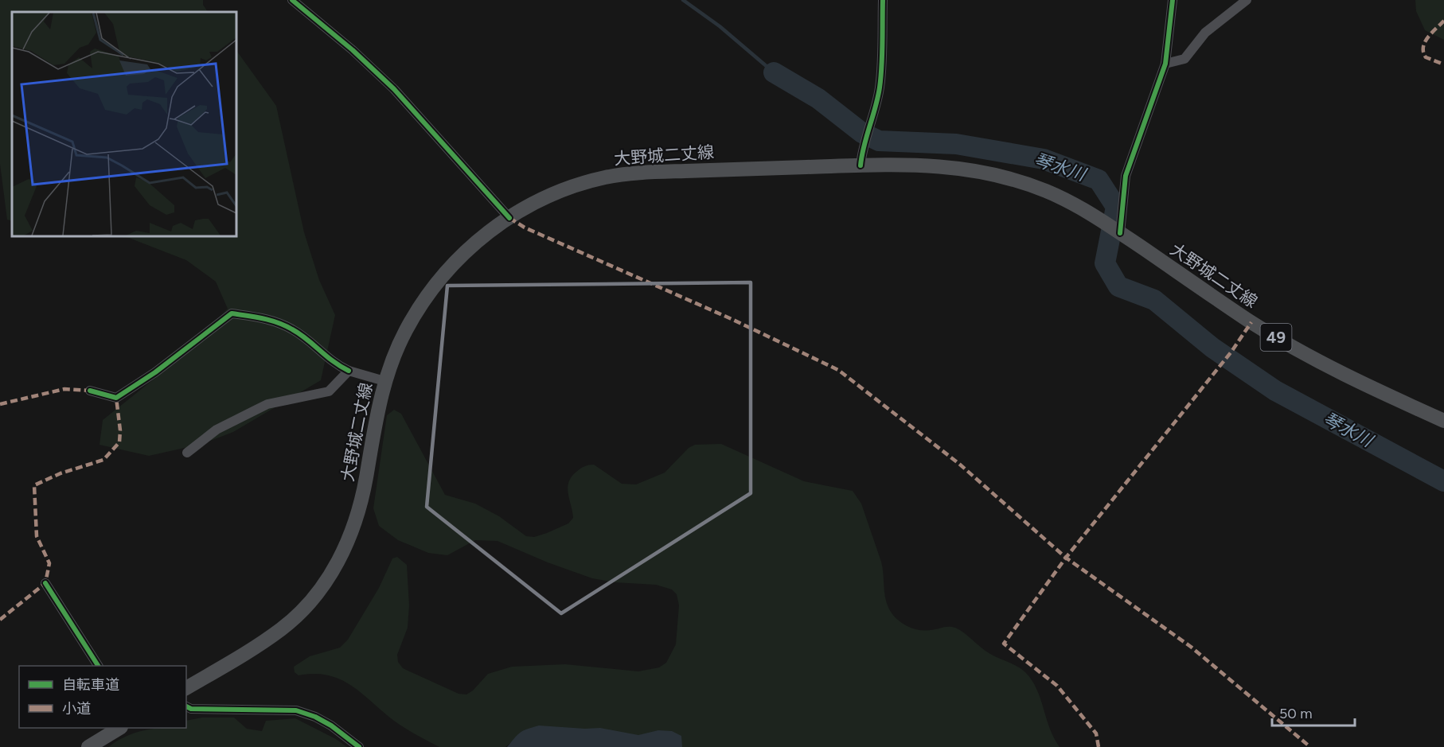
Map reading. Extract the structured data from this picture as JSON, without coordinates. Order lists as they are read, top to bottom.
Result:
{
  "streets": {
    "main road": ["大野城二丈線", "49"]
  },
  "water": ["琴水川"],
  "legend": ["自転車道", "小道"],
  "scale_bar": "50 m"
}
